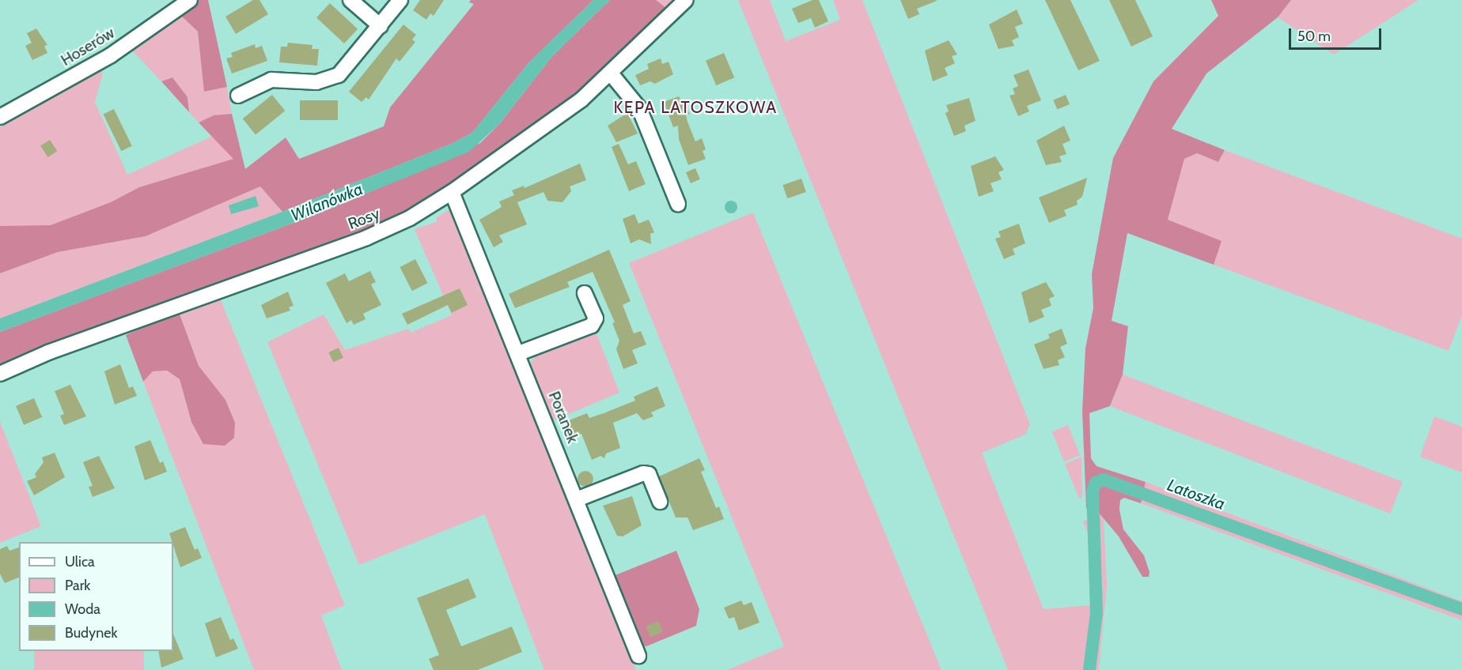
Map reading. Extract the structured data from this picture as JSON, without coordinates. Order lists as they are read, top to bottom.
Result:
{
  "streets": {
    "street": ["Hoserów", "Rosy", "Poranek"]
  },
  "crossings": [
    ["Rosy", "Poranek"]
  ],
  "districts": ["KĘPA LATOSZKOWA"],
  "water": ["Wilanówka", "Latoszka"],
  "legend": [
    "Ulica",
    "Park",
    "Woda",
    "Budynek"
  ],
  "scale_bar": "50 m"
}
